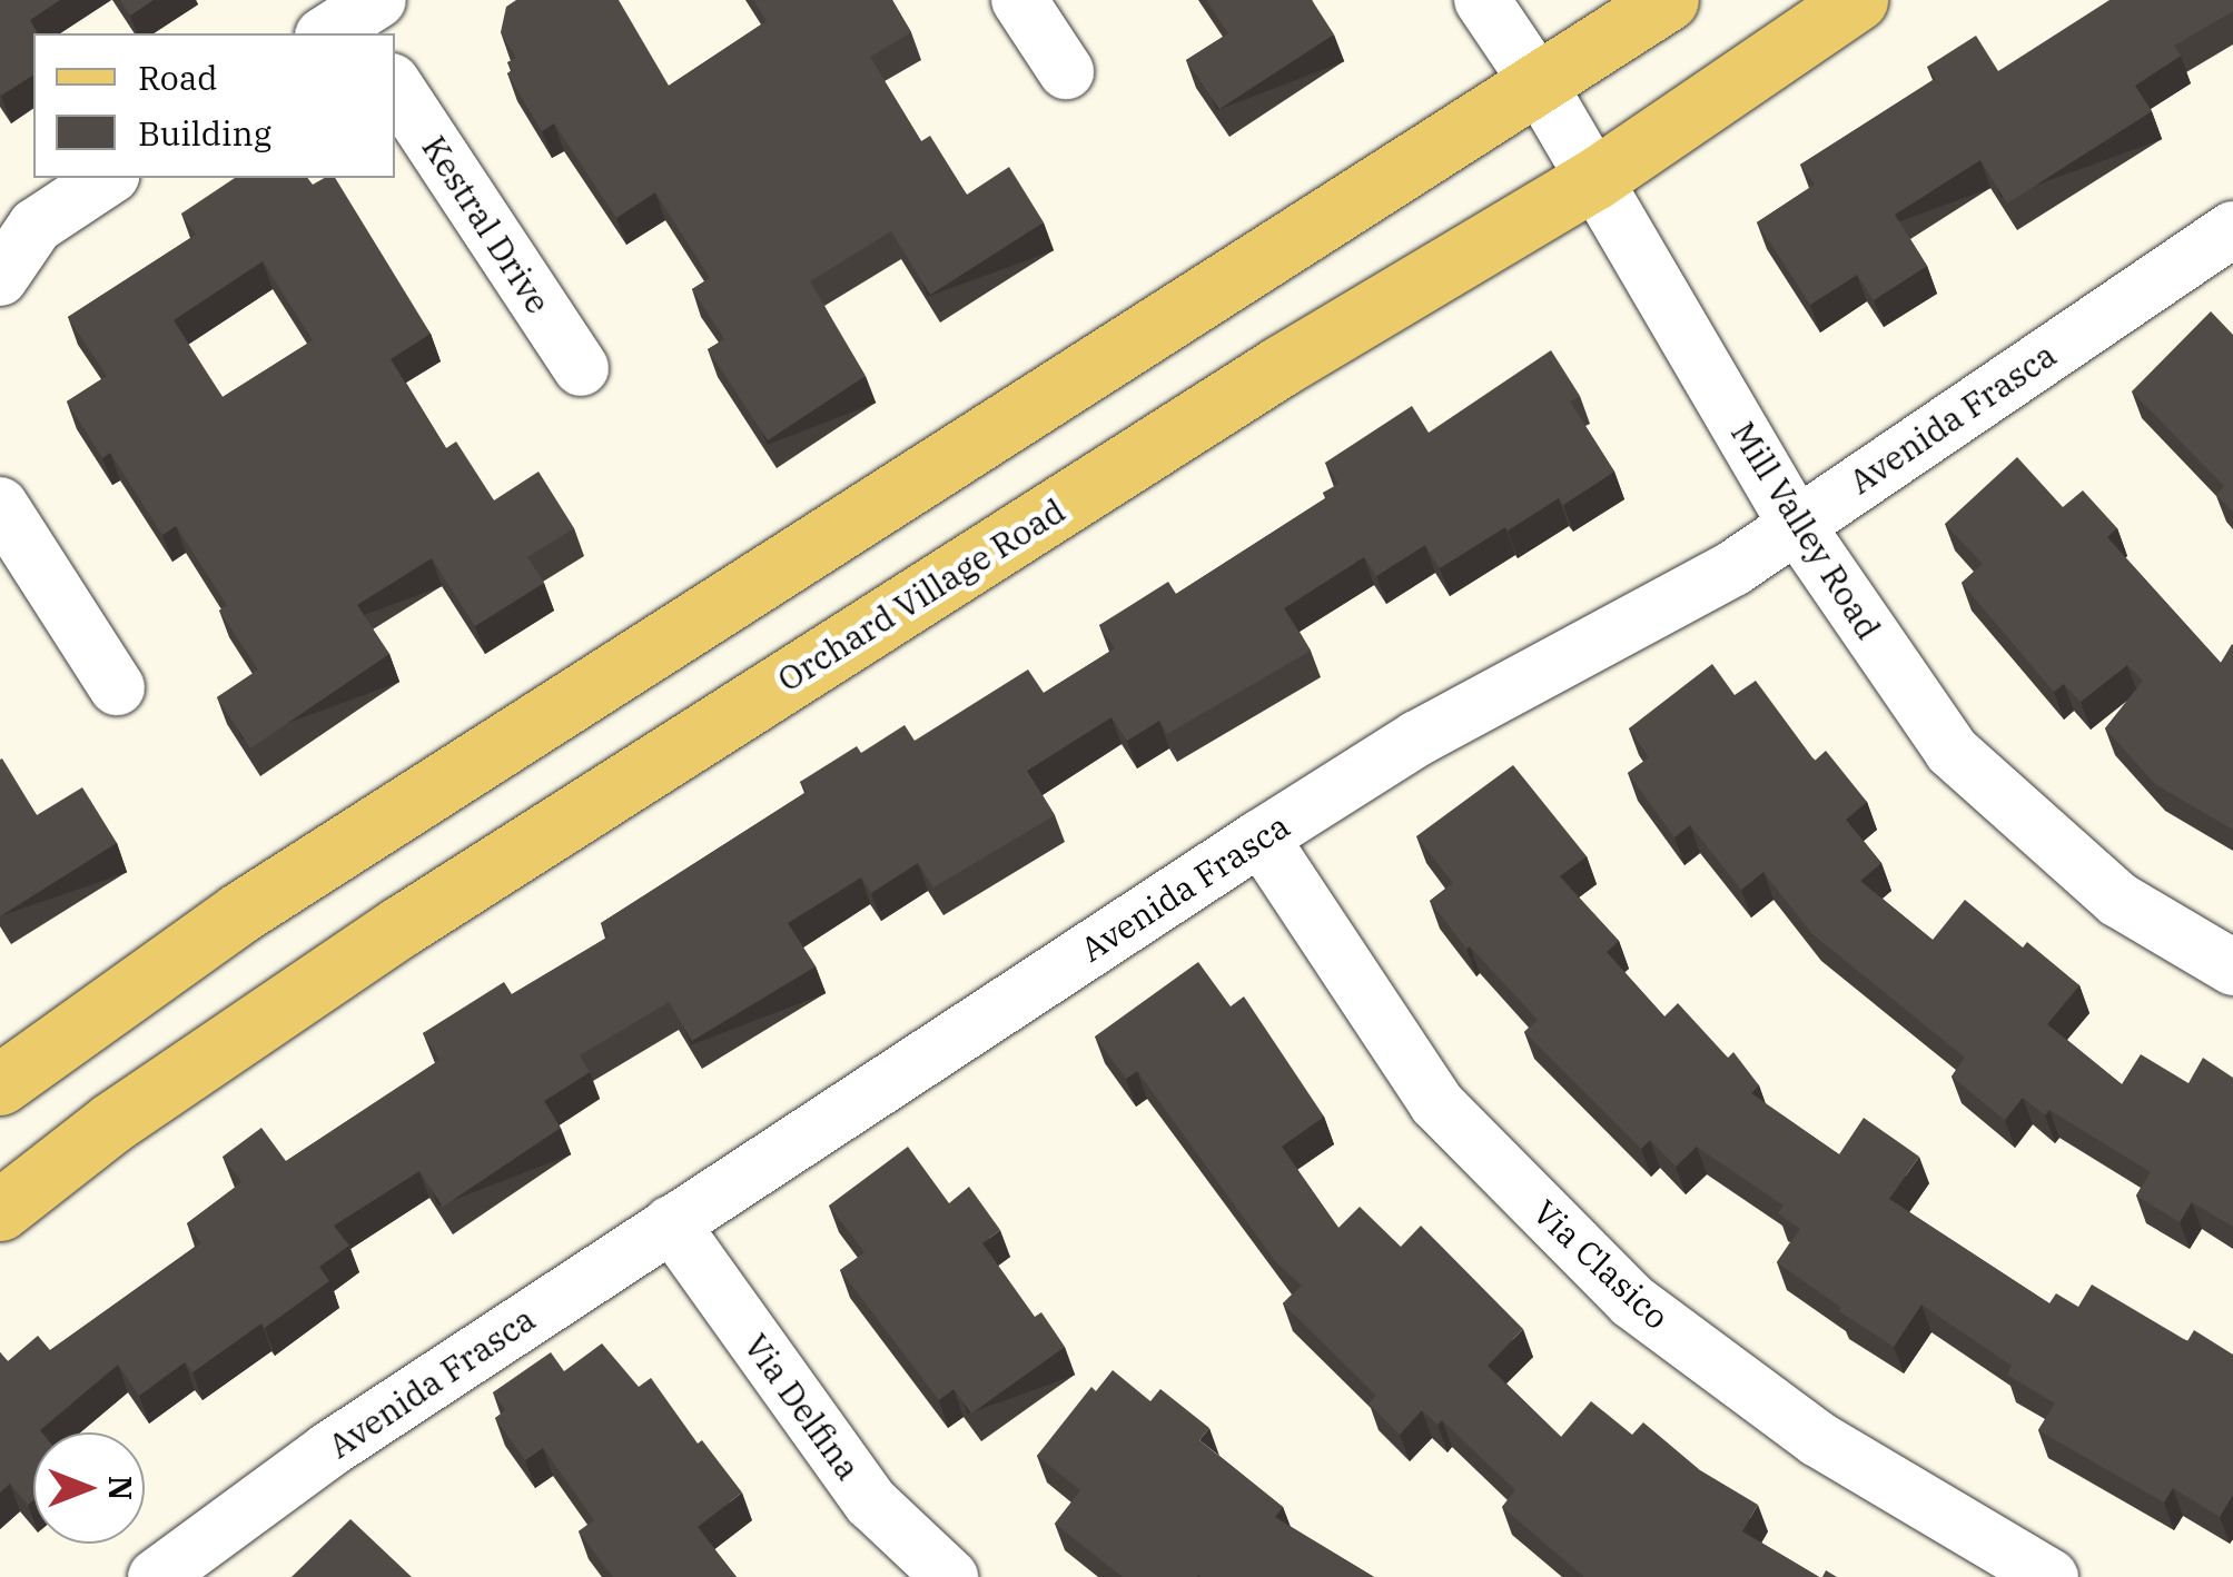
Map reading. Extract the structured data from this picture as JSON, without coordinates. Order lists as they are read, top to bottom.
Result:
{
  "streets": {
    "main road": ["Orchard Village Road"],
    "street": [
      "Kestral Drive",
      "Avenida Frasca",
      "Mill Valley Road",
      "Via Clasico",
      "Via Delfina"
    ]
  },
  "crossings": [
    ["Avenida Frasca", "Mill Valley Road"],
    ["Avenida Frasca", "Via Clasico"],
    ["Avenida Frasca", "Via Delfina"],
    ["Mill Valley Road", "Orchard Village Road"]
  ],
  "legend": ["Road", "Building"],
  "north": "right"
}
